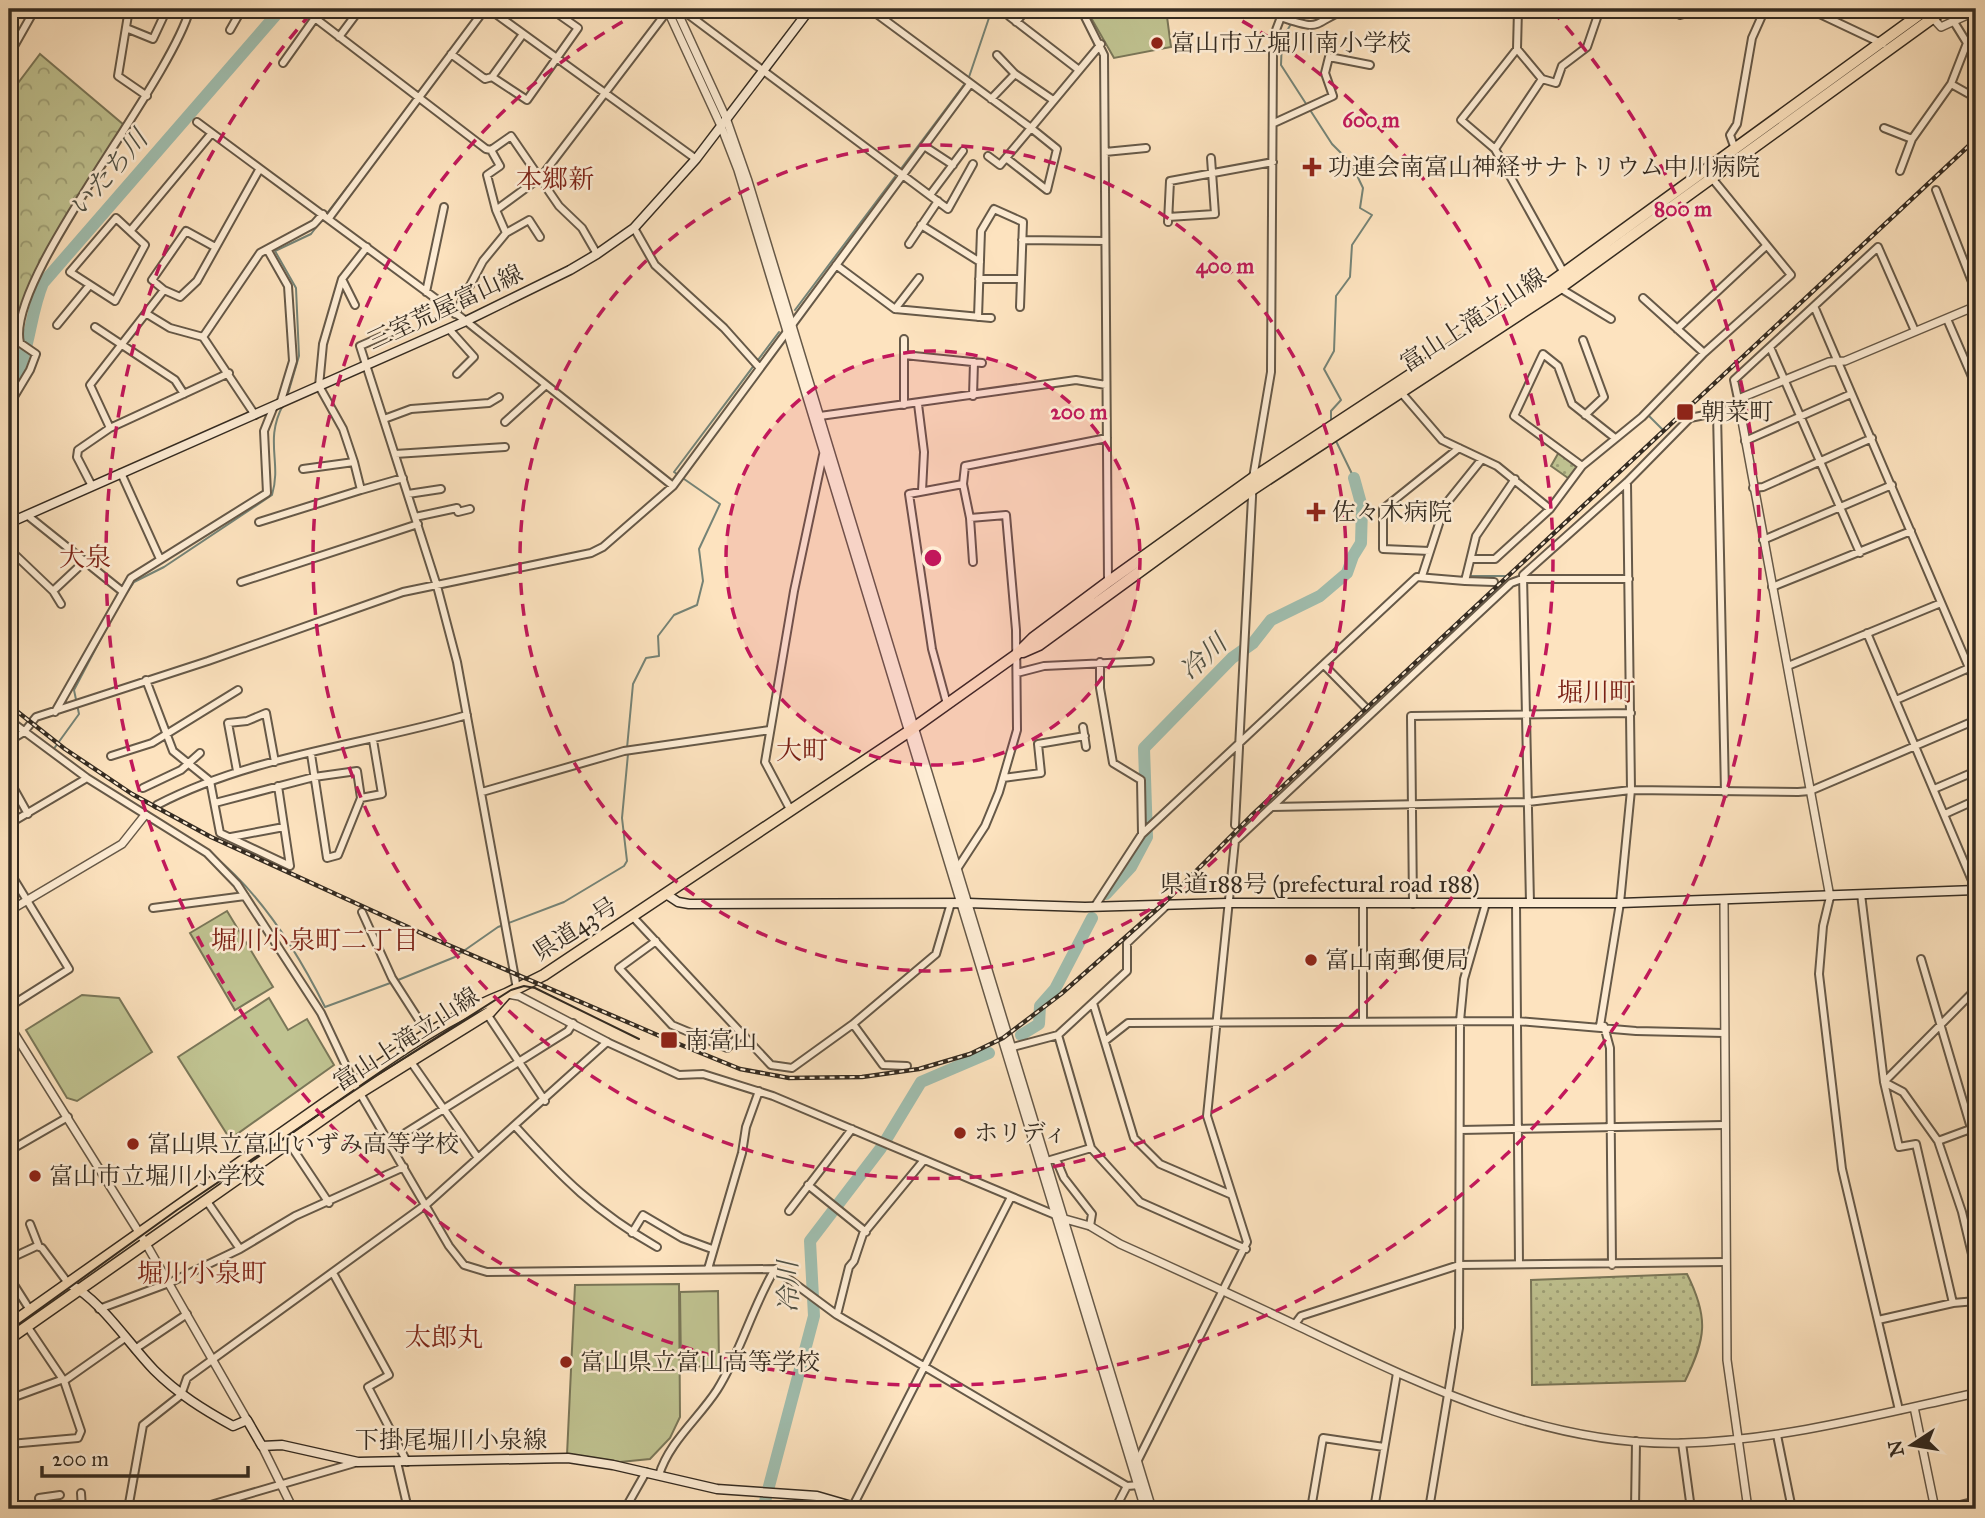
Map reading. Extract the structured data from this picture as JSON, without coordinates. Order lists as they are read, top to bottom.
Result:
{
  "streets": {
    "main road": [
      "三室荒屋富山線",
      "富山上滝立山線",
      "県道188号 (prefectural road 188)",
      "県道43号",
      "下掛尾堀川小泉線"
    ]
  },
  "crossings": [
    ["富山上滝立山線", "県道188号 (prefectural road 188)"],
    ["富山上滝立山線", "県道43号"],
    ["県道188号 (prefectural road 188)", "県道43号"]
  ],
  "districts": [
    "本郷新",
    "大泉",
    "堀川町",
    "大町",
    "堀川小泉町二丁目",
    "堀川小泉町",
    "太郎丸"
  ],
  "water": ["いたち川", "冷川"],
  "places": {
    "other": [
      "富山市立堀川南小学校",
      "富山南郵便局",
      "ホリディ",
      "富山県立富山いずみ高等学校",
      "富山市立堀川小学校",
      "富山県立富山高等学校"
    ],
    "health": ["功連会南富山神経サナトリウム中川病院", "佐々木病院"],
    "transit": ["朝菜町", "南富山"]
  },
  "scale_bar": "200 m",
  "north": "left",
  "rings": [
    "600 m",
    "800 m",
    "400 m",
    "200 m"
  ]
}
